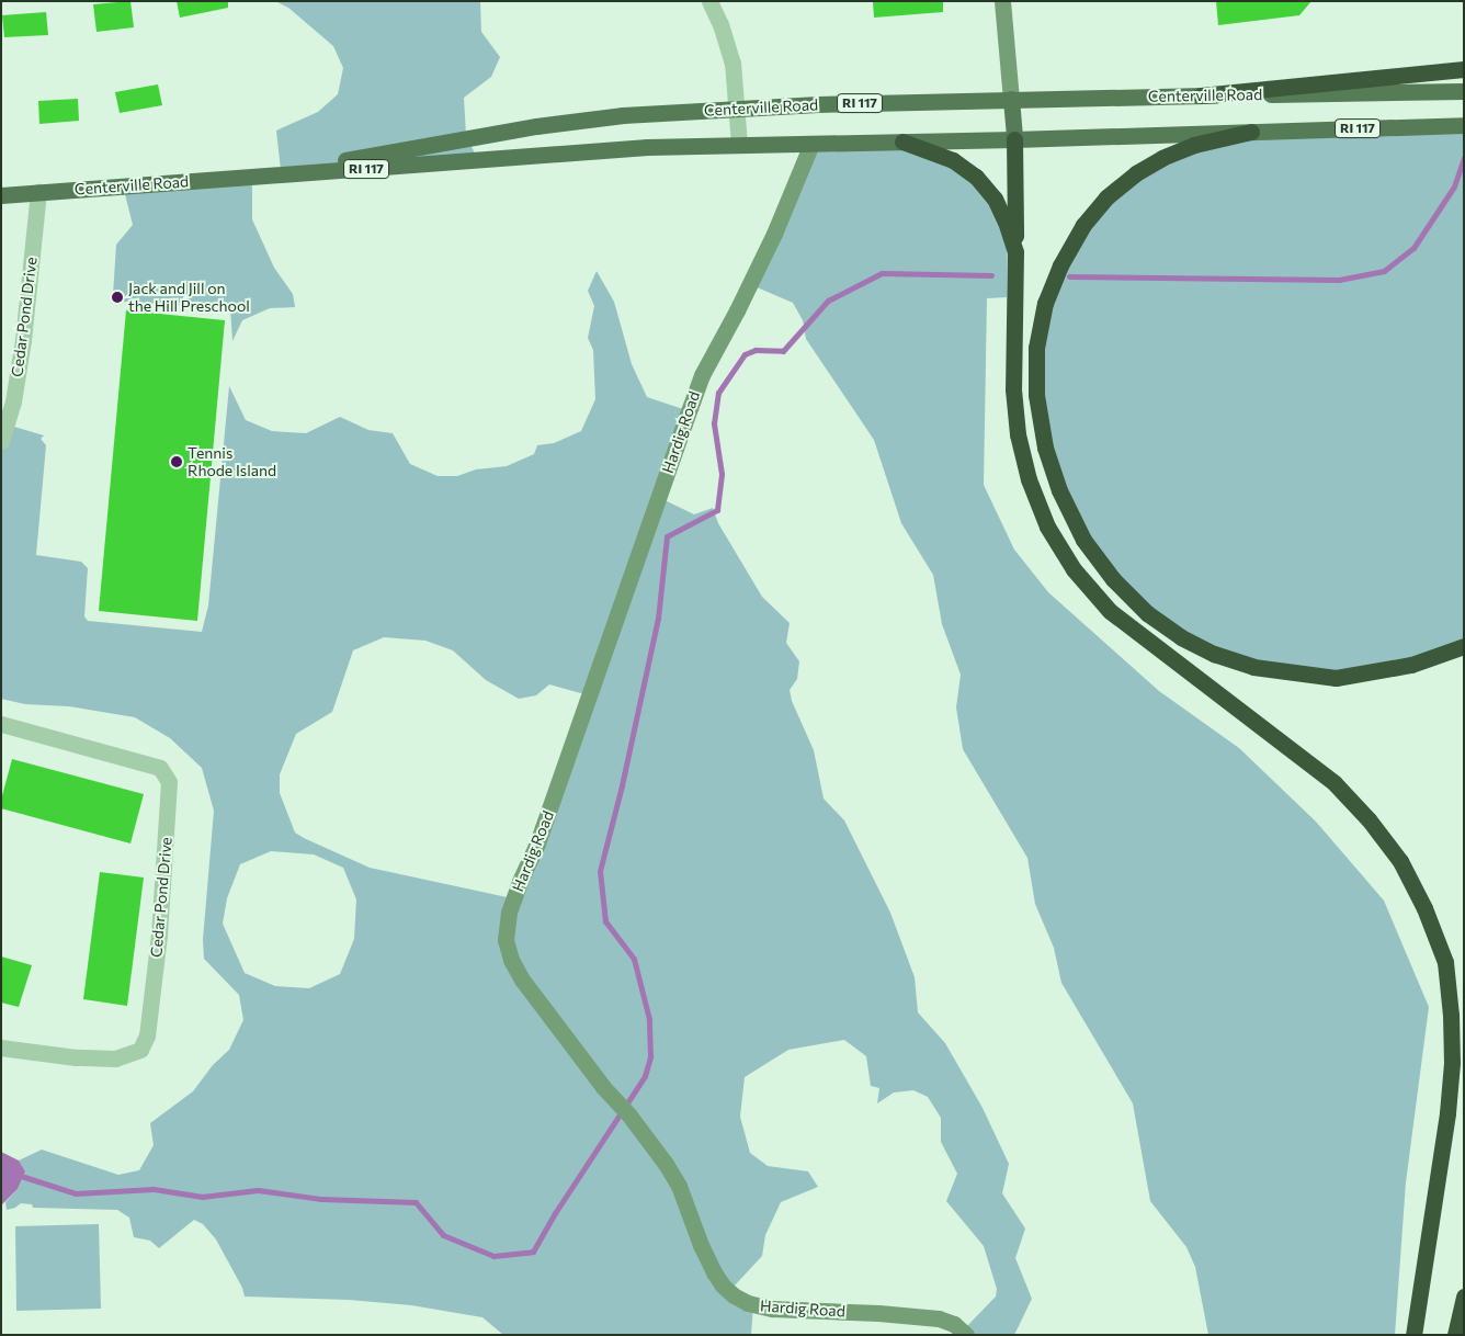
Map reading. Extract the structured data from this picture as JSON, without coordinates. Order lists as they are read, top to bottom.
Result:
{
  "streets": {
    "main road": ["Centerville Road", "RI 117"],
    "street": ["Cedar Pond Drive", "Hardig Road"]
  },
  "crossings": [
    ["Centerville Road", "Cedar Pond Drive"],
    ["Centerville Road", "Hardig Road"]
  ],
  "places": ["Jack and Jill on the Hill Preschool", "Tennis Rhode Island"]
}
